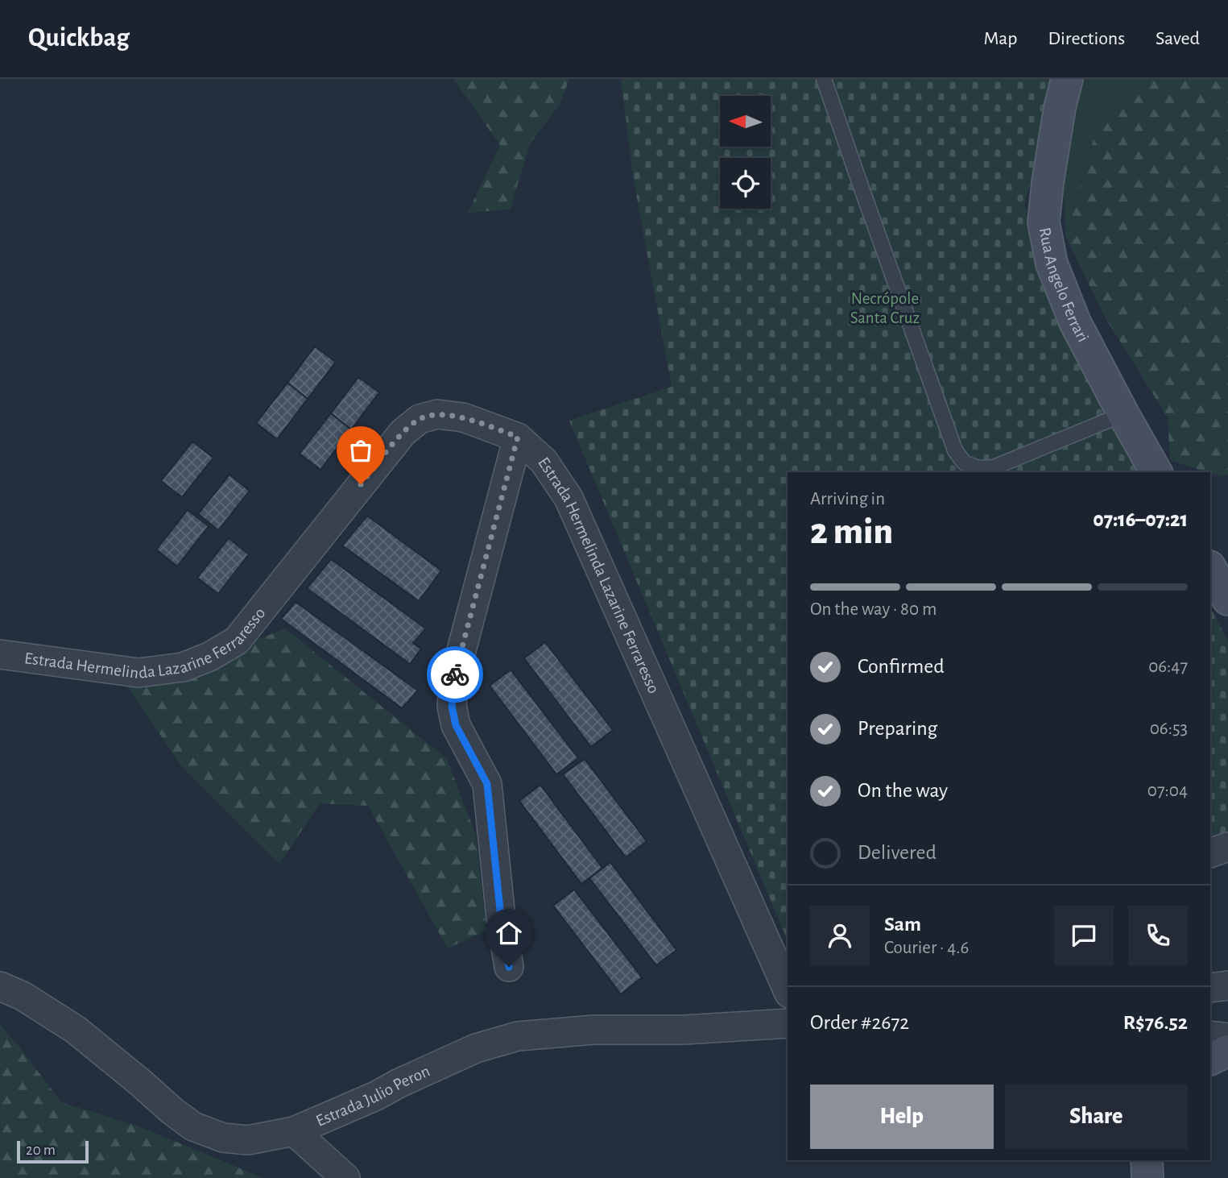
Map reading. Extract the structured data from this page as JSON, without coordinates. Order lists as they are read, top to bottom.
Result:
{
  "streets": {
    "street": ["Rua Angelo Ferrari", "Estrada Hermelinda Lazarine Ferraresso", "Estrada Julio Peron"]
  },
  "parks": ["Necrópole Santa Cruz"],
  "scale_bar": "20 m",
  "north": "left",
  "page": {
    "header": "Quickbag",
    "nav": ["Map", "Directions", "Saved"],
    "heading": ["2 min", "Arriving in", "07:16–07:21"],
    "panel": [
      "Sam",
      "Courier · 4.6",
      "Order #2672",
      "R$76.52"
    ],
    "bar": "On the way · 80 m",
    "list": [
      ["Confirmed", "06:47"],
      ["Preparing", "06:53"],
      ["On the way", "07:04"],
      "Delivered"
    ],
    "buttons": ["Help", "Share"],
    "scale": "20 m"
  }
}
